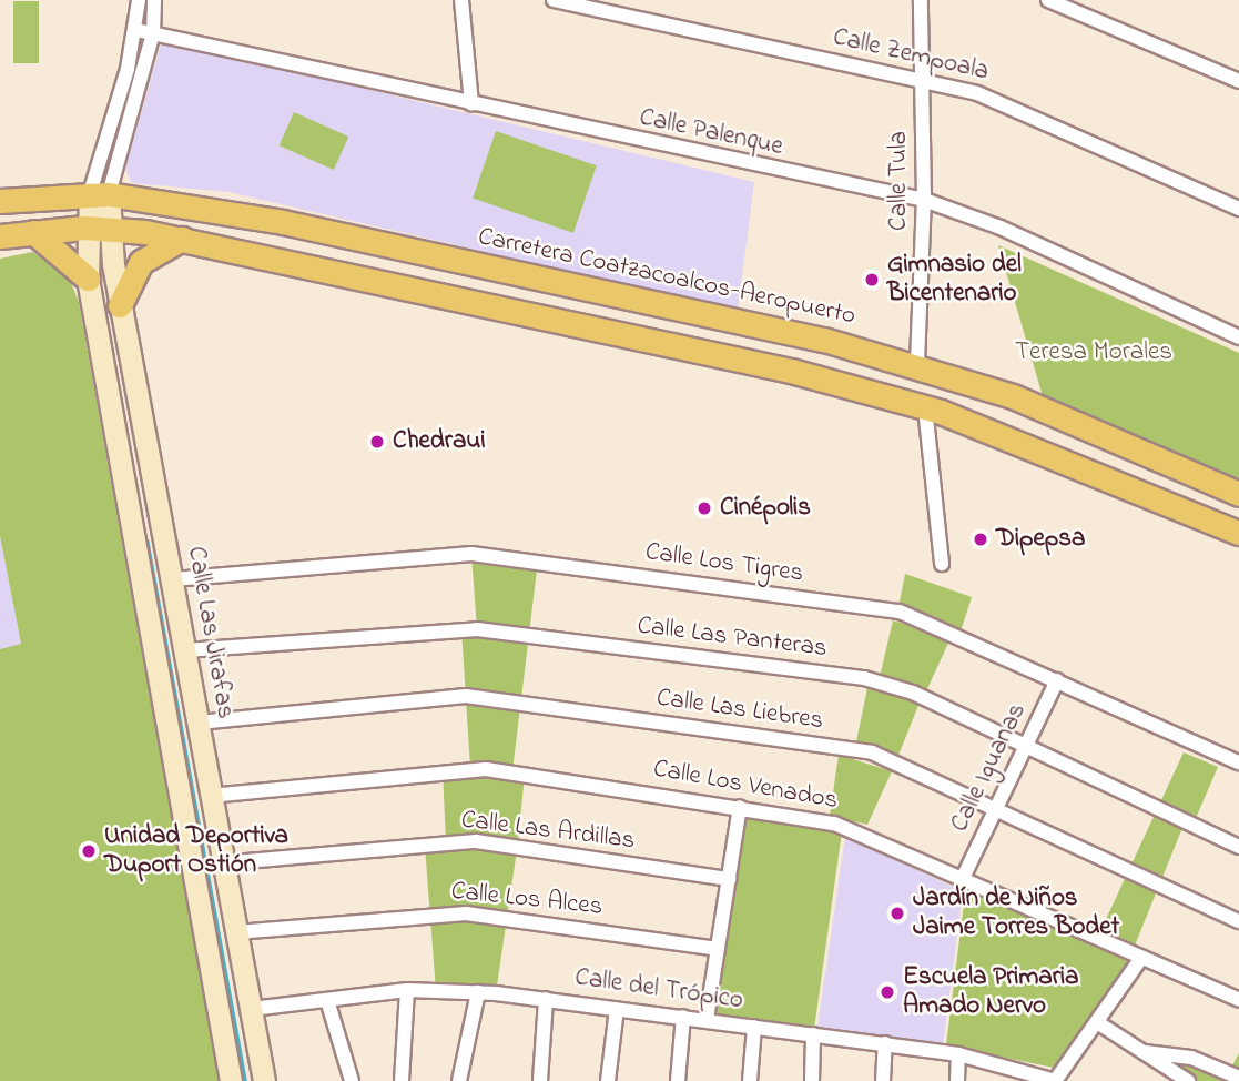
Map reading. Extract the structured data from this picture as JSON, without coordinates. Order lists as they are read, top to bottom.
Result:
{
  "streets": {
    "main road": ["Carretera Coatzacoalcos-Aeropuerto", "Calle Las Jirafas"],
    "street": [
      "Calle Zempoala",
      "Calle Palenque",
      "Calle Tula",
      "Calle Los Tigres",
      "Calle Las Panteras",
      "Calle Las Liebres",
      "Calle Iguanas",
      "Calle Los Venados",
      "Calle Las Ardillas",
      "Calle Los Alces",
      "Calle del Trópico"
    ]
  },
  "crossings": [
    ["Calle Zempoala", "Calle Tula"],
    ["Calle Palenque", "Calle Tula"],
    ["Calle Tula", "Carretera Coatzacoalcos-Aeropuerto"],
    ["Carretera Coatzacoalcos-Aeropuerto", "Calle Las Jirafas"],
    ["Calle Los Tigres", "Calle Las Jirafas"],
    ["Calle Los Tigres", "Calle Iguanas"],
    ["Calle Las Jirafas", "Calle Las Panteras"],
    ["Calle Las Jirafas", "Calle Las Liebres"],
    ["Calle Las Jirafas", "Calle Los Venados"],
    ["Calle Las Jirafas", "Calle Las Ardillas"],
    ["Calle Las Jirafas", "Calle Los Alces"],
    ["Calle Las Jirafas", "Calle del Trópico"],
    ["Calle Las Panteras", "Calle Iguanas"],
    ["Calle Las Liebres", "Calle Iguanas"],
    ["Calle Iguanas", "Calle Los Venados"]
  ],
  "parks": ["Teresa Morales"],
  "places": [
    "Gimnasio del Bicentenario",
    "Chedraui",
    "Cinépolis",
    "Dipepsa",
    "Unidad Deportiva Duport Ostión",
    "Jardín de Niños Jaime Torres Bodet",
    "Escuela Primaria Amado Nervo"
  ]
}
